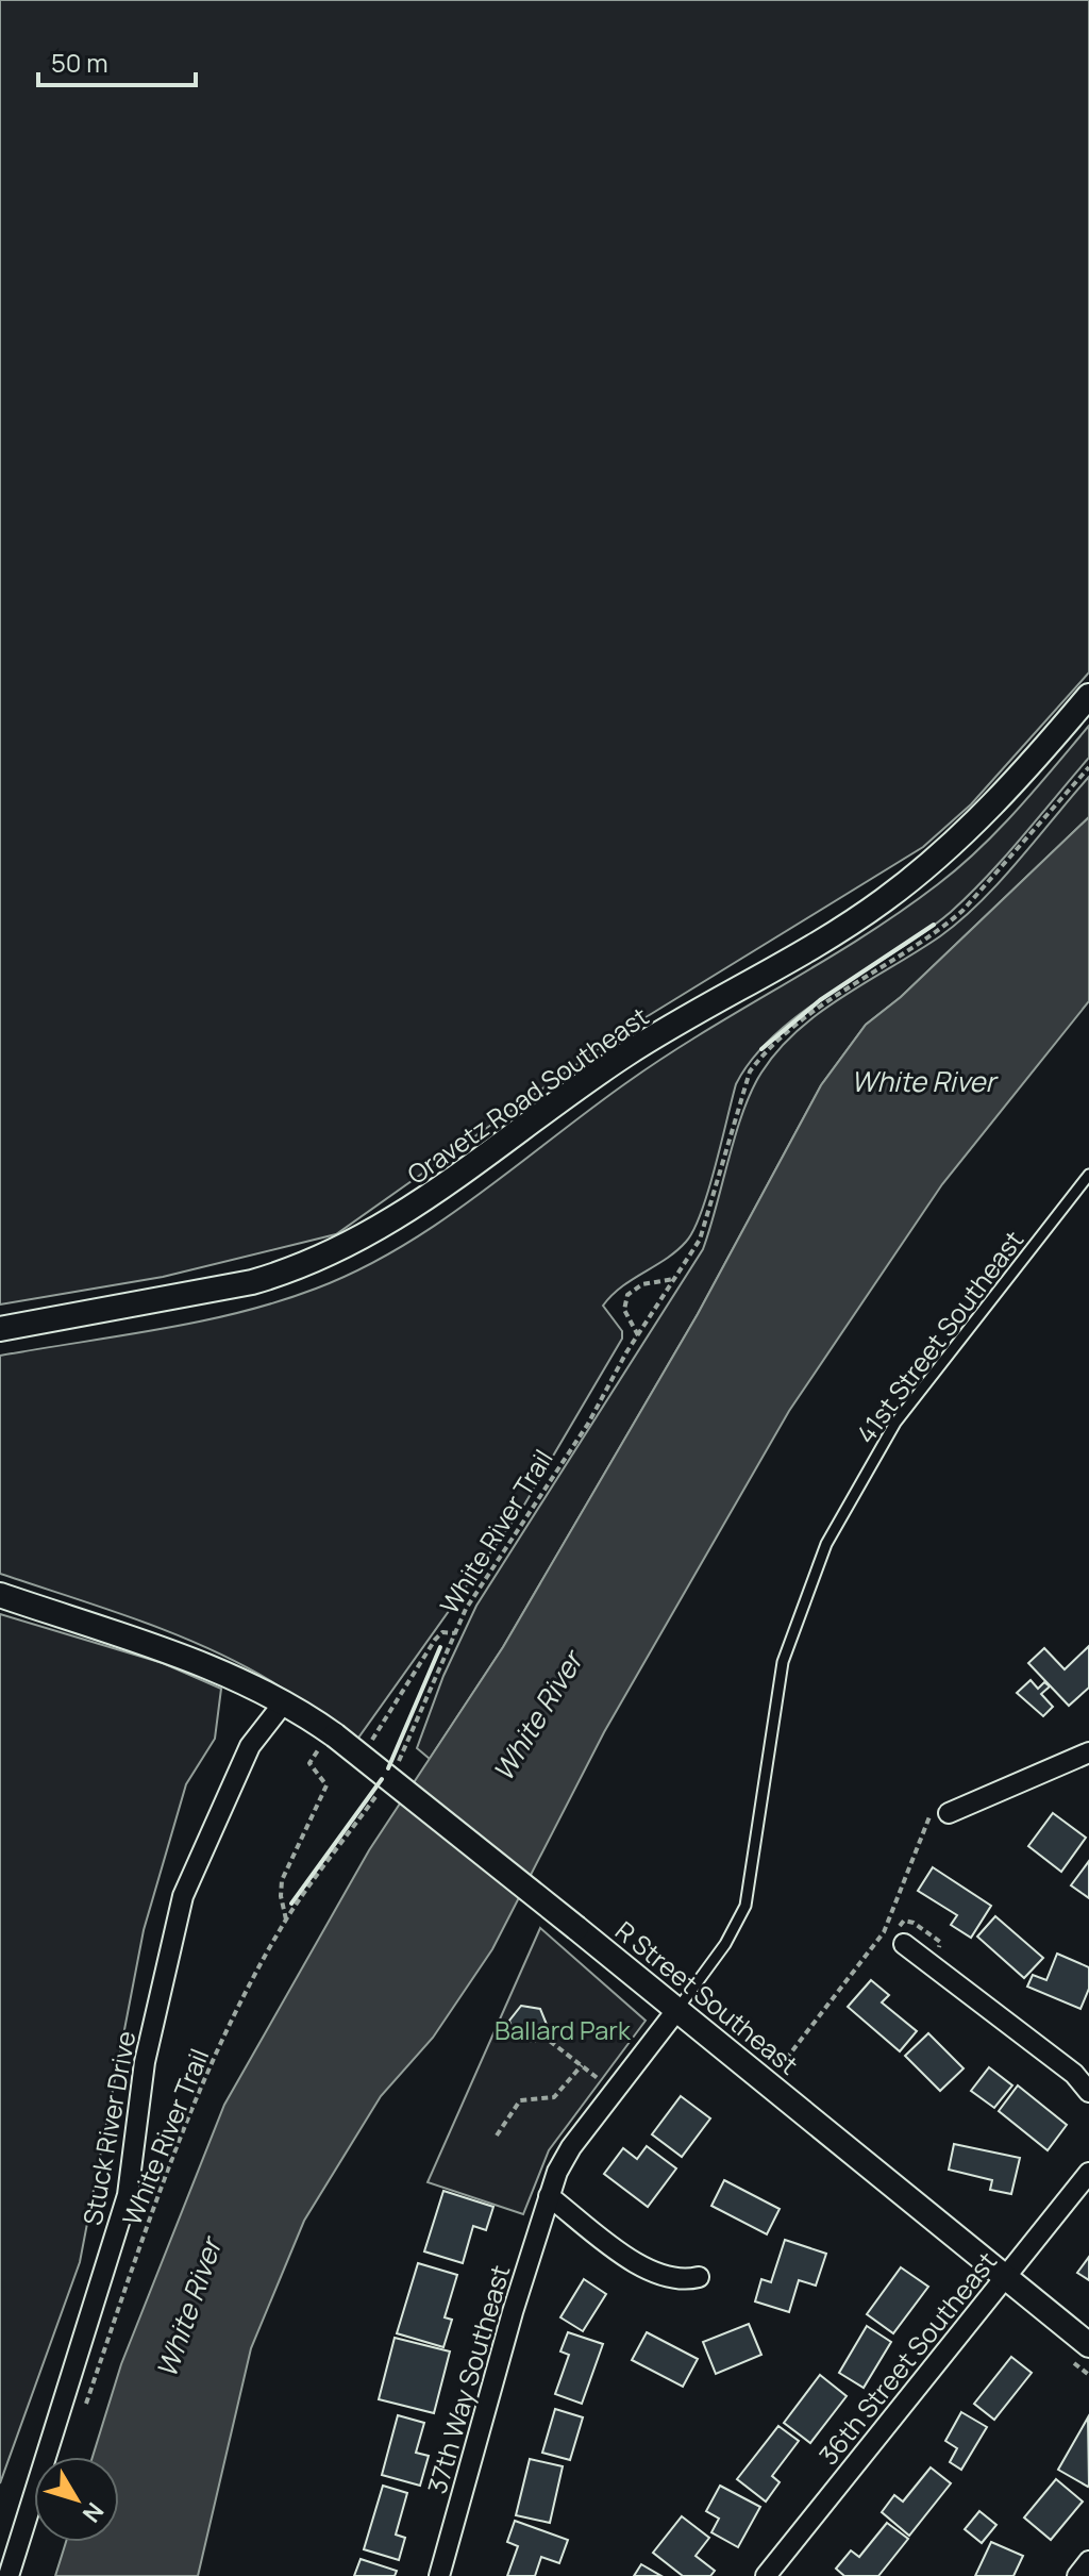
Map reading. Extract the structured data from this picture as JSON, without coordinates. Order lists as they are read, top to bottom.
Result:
{
  "streets": {
    "street": [
      "Oravetz Road Southeast",
      "R Street Southeast",
      "Stuck River Drive",
      "36th Street Southeast",
      "37th Way Southeast"
    ],
    "lane": ["41st Street Southeast"],
    "path": ["White River Trail"]
  },
  "crossings": [
    ["41st Street Southeast", "R Street Southeast"],
    ["41st Street Southeast", "37th Way Southeast"],
    ["R Street Southeast", "Stuck River Drive"],
    ["R Street Southeast", "36th Street Southeast"],
    ["R Street Southeast", "37th Way Southeast"]
  ],
  "water": ["White River"],
  "parks": ["Ballard Park"],
  "scale_bar": "50 m",
  "north": "bottom right"
}
